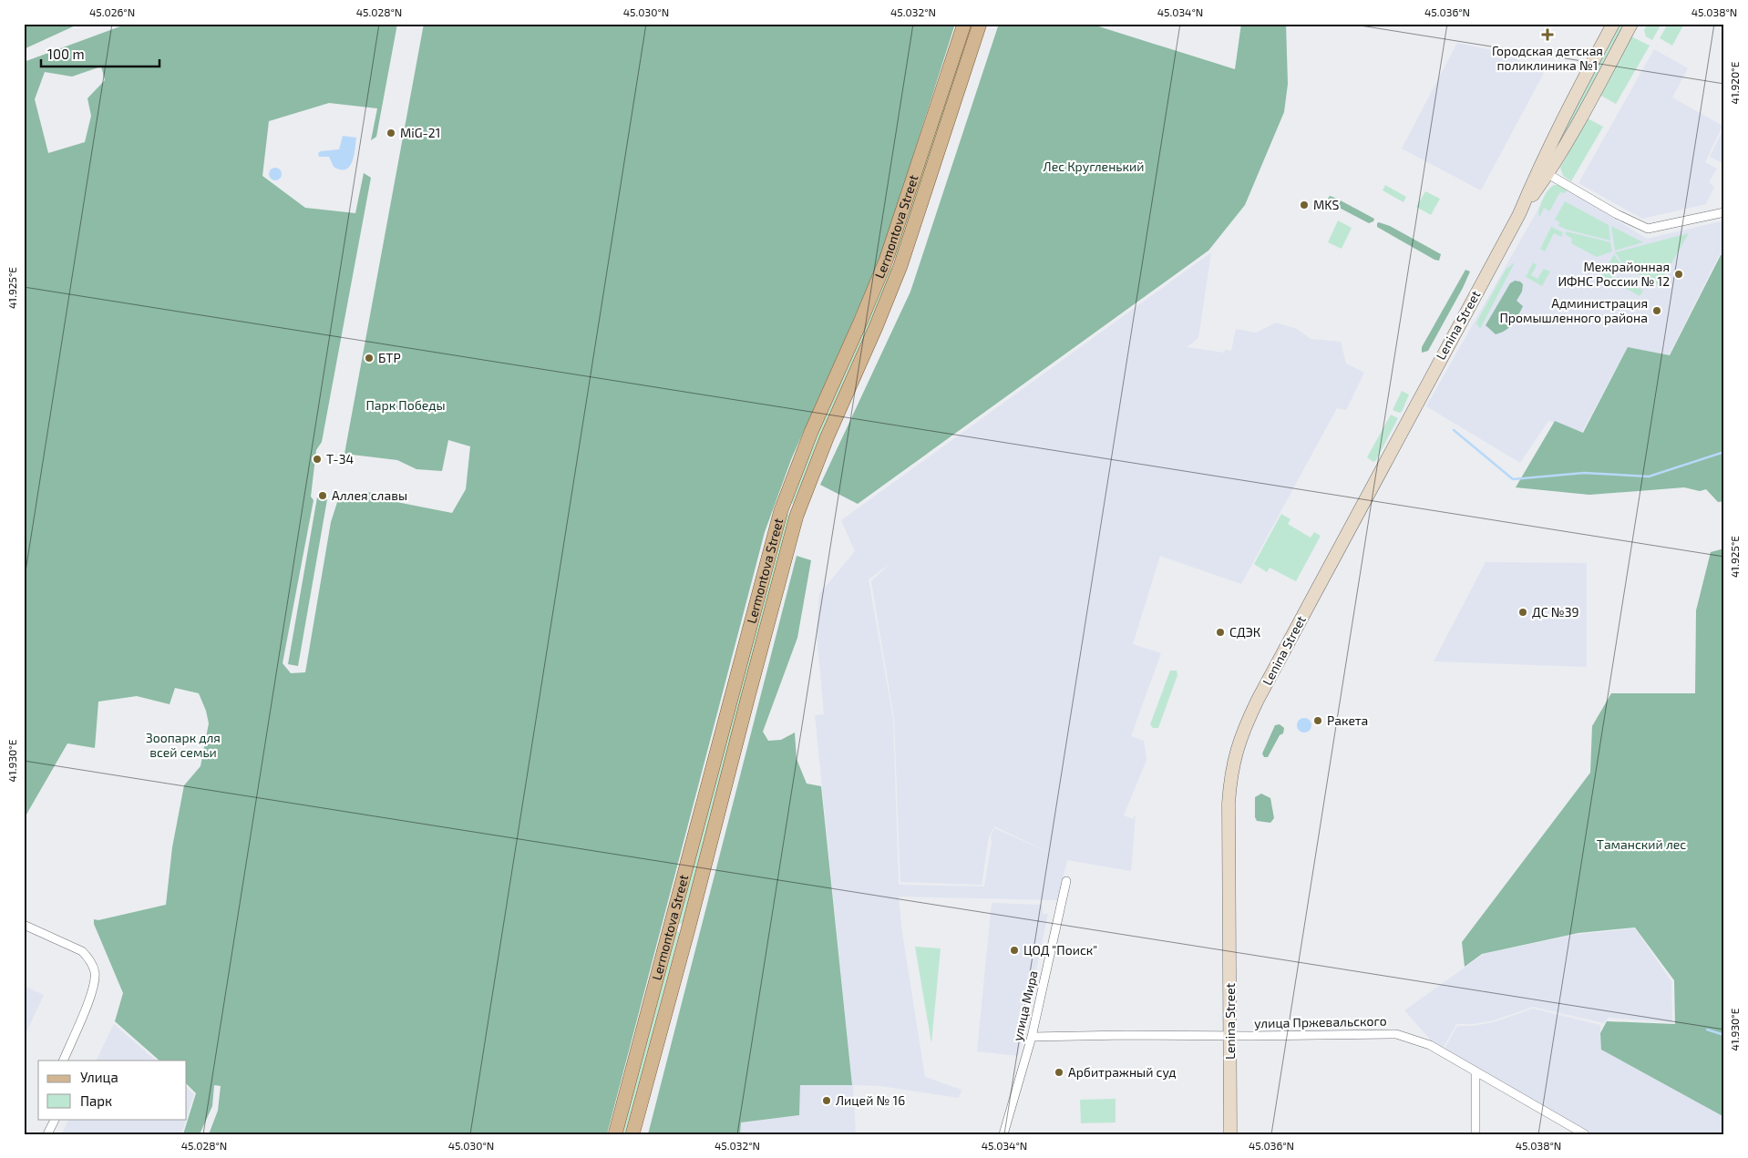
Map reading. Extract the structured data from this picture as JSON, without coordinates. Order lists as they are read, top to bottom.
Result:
{
  "streets": {
    "main road": ["Lermontova Street", "Lenina Street"],
    "street": ["улица Мира", "улица Пржевальского"]
  },
  "crossings": [
    ["Lenina Street", "улица Пржевальского"],
    ["улица Мира", "улица Пржевальского"]
  ],
  "parks": [
    "Лес Кругленький",
    "Парк Победы",
    "Зоопарк для всей семьи",
    "Таманский лес"
  ],
  "places": {
    "health": ["Городская детская поликлиника №1"],
    "other": [
      "MiG-21",
      "MKS",
      "Межрайонная ИФНС России № 12",
      "Администрация Промышленного района",
      "БТР",
      "Т-34",
      "Аллея славы",
      "ДС №39",
      "СДЭК",
      "Ракета",
      "ЦОД \"Поиск\"",
      "Арбитражный суд",
      "Лицей № 16"
    ]
  },
  "legend": ["Улица", "Парк"],
  "scale_bar": "100 m",
  "coordinates": [
    "45.026°N",
    "45.028°N",
    "45.030°N",
    "45.032°N",
    "45.034°N",
    "45.036°N",
    "45.038°N",
    "41.920°E",
    "41.925°E",
    "41.930°E"
  ]
}
